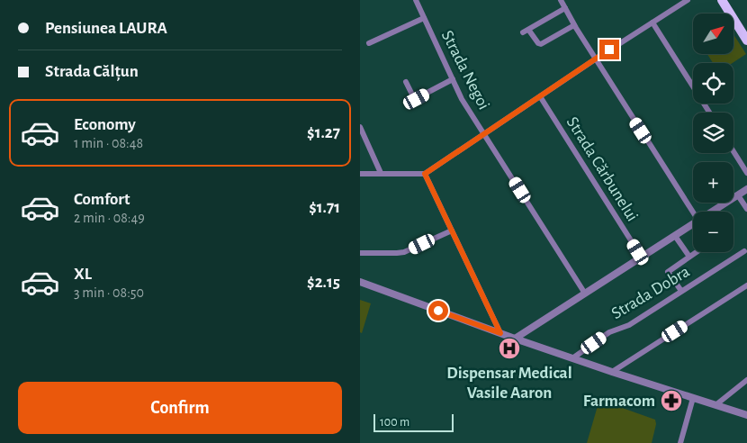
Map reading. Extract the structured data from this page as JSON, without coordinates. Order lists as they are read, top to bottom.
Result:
{
  "streets": {
    "street": ["Strada Negoi", "Strada Cărbunelui", "Strada Dobra"]
  },
  "places": {
    "hospital": ["Dispensar Medical Vasile Aaron"],
    "pharmacy": ["Farmacom"]
  },
  "scale_bar": "100 m",
  "north": "top right",
  "page": {
    "banner": ["Pensiunea LAURA", "Strada Călțun"],
    "map_buttons": ["+", "−"],
    "list": [
      {
        "name": "Economy",
        "note": "1 min · 08:48",
        "value": "$1.27"
      },
      {
        "name": "Comfort",
        "note": "2 min · 08:49",
        "value": "$1.71"
      },
      {
        "name": "XL",
        "note": "3 min · 08:50",
        "value": "$2.15"
      }
    ],
    "buttons": "Confirm",
    "scale": "100 m"
  }
}
